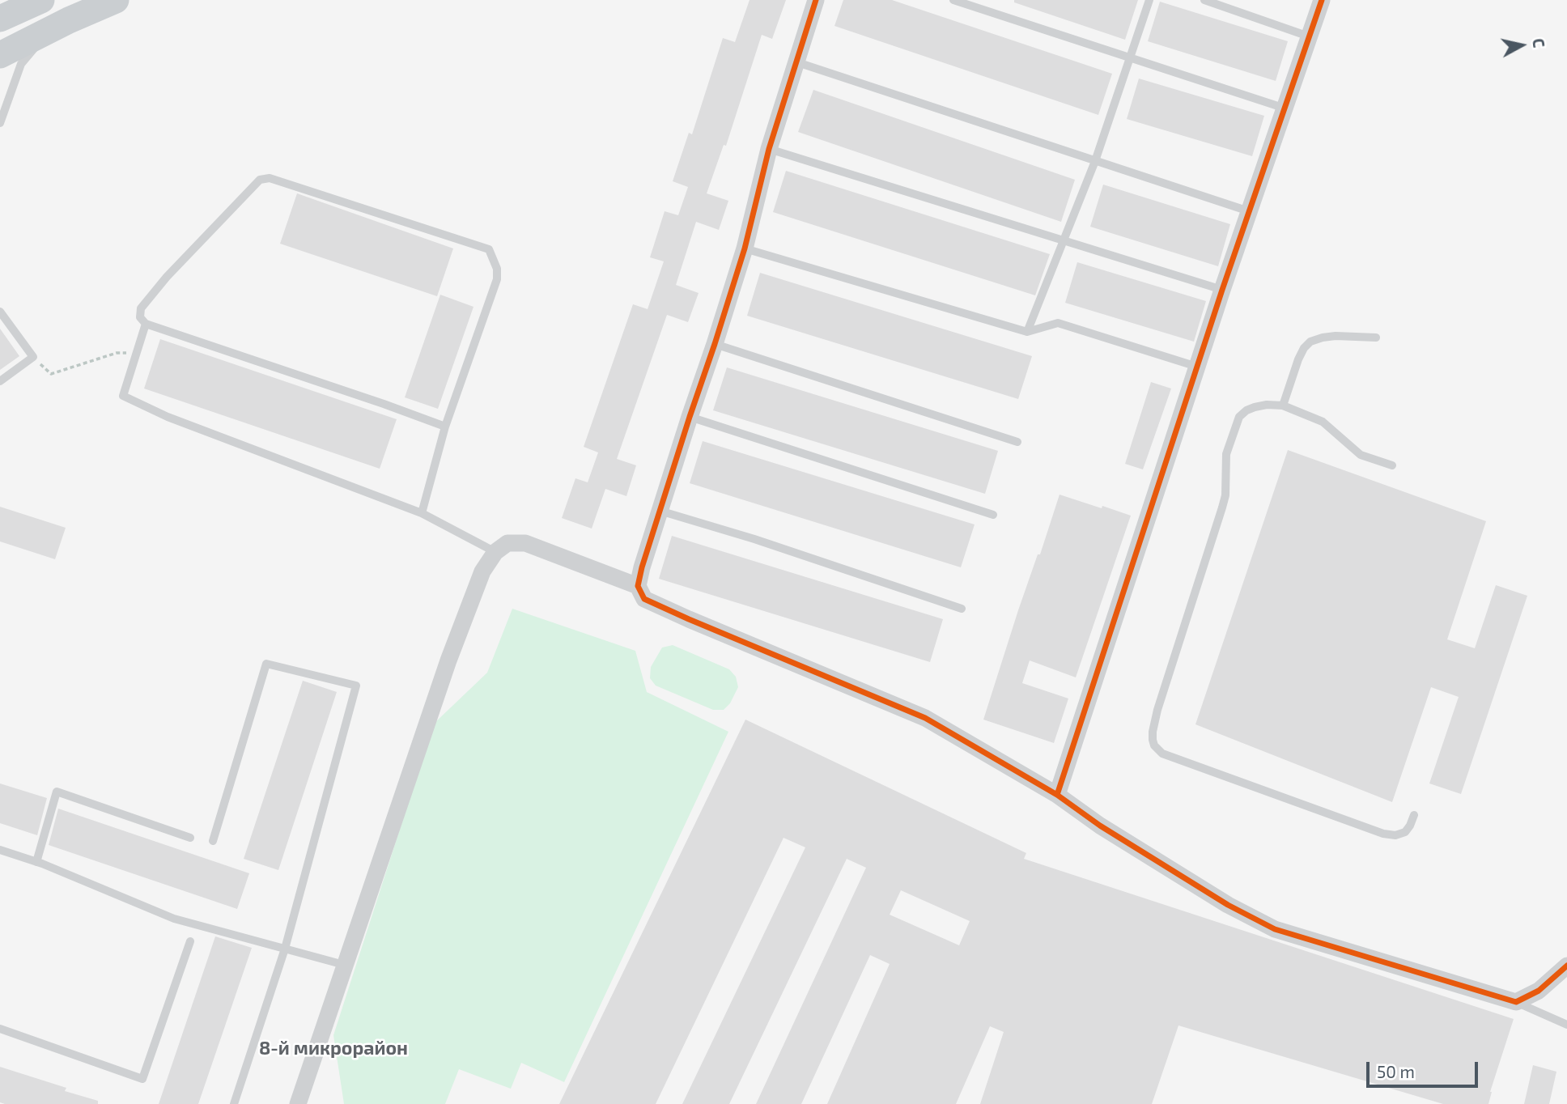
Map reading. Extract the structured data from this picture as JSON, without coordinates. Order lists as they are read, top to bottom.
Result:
{
  "districts": ["8-й микрорайон"],
  "scale_bar": "50 m",
  "north": "right"
}
